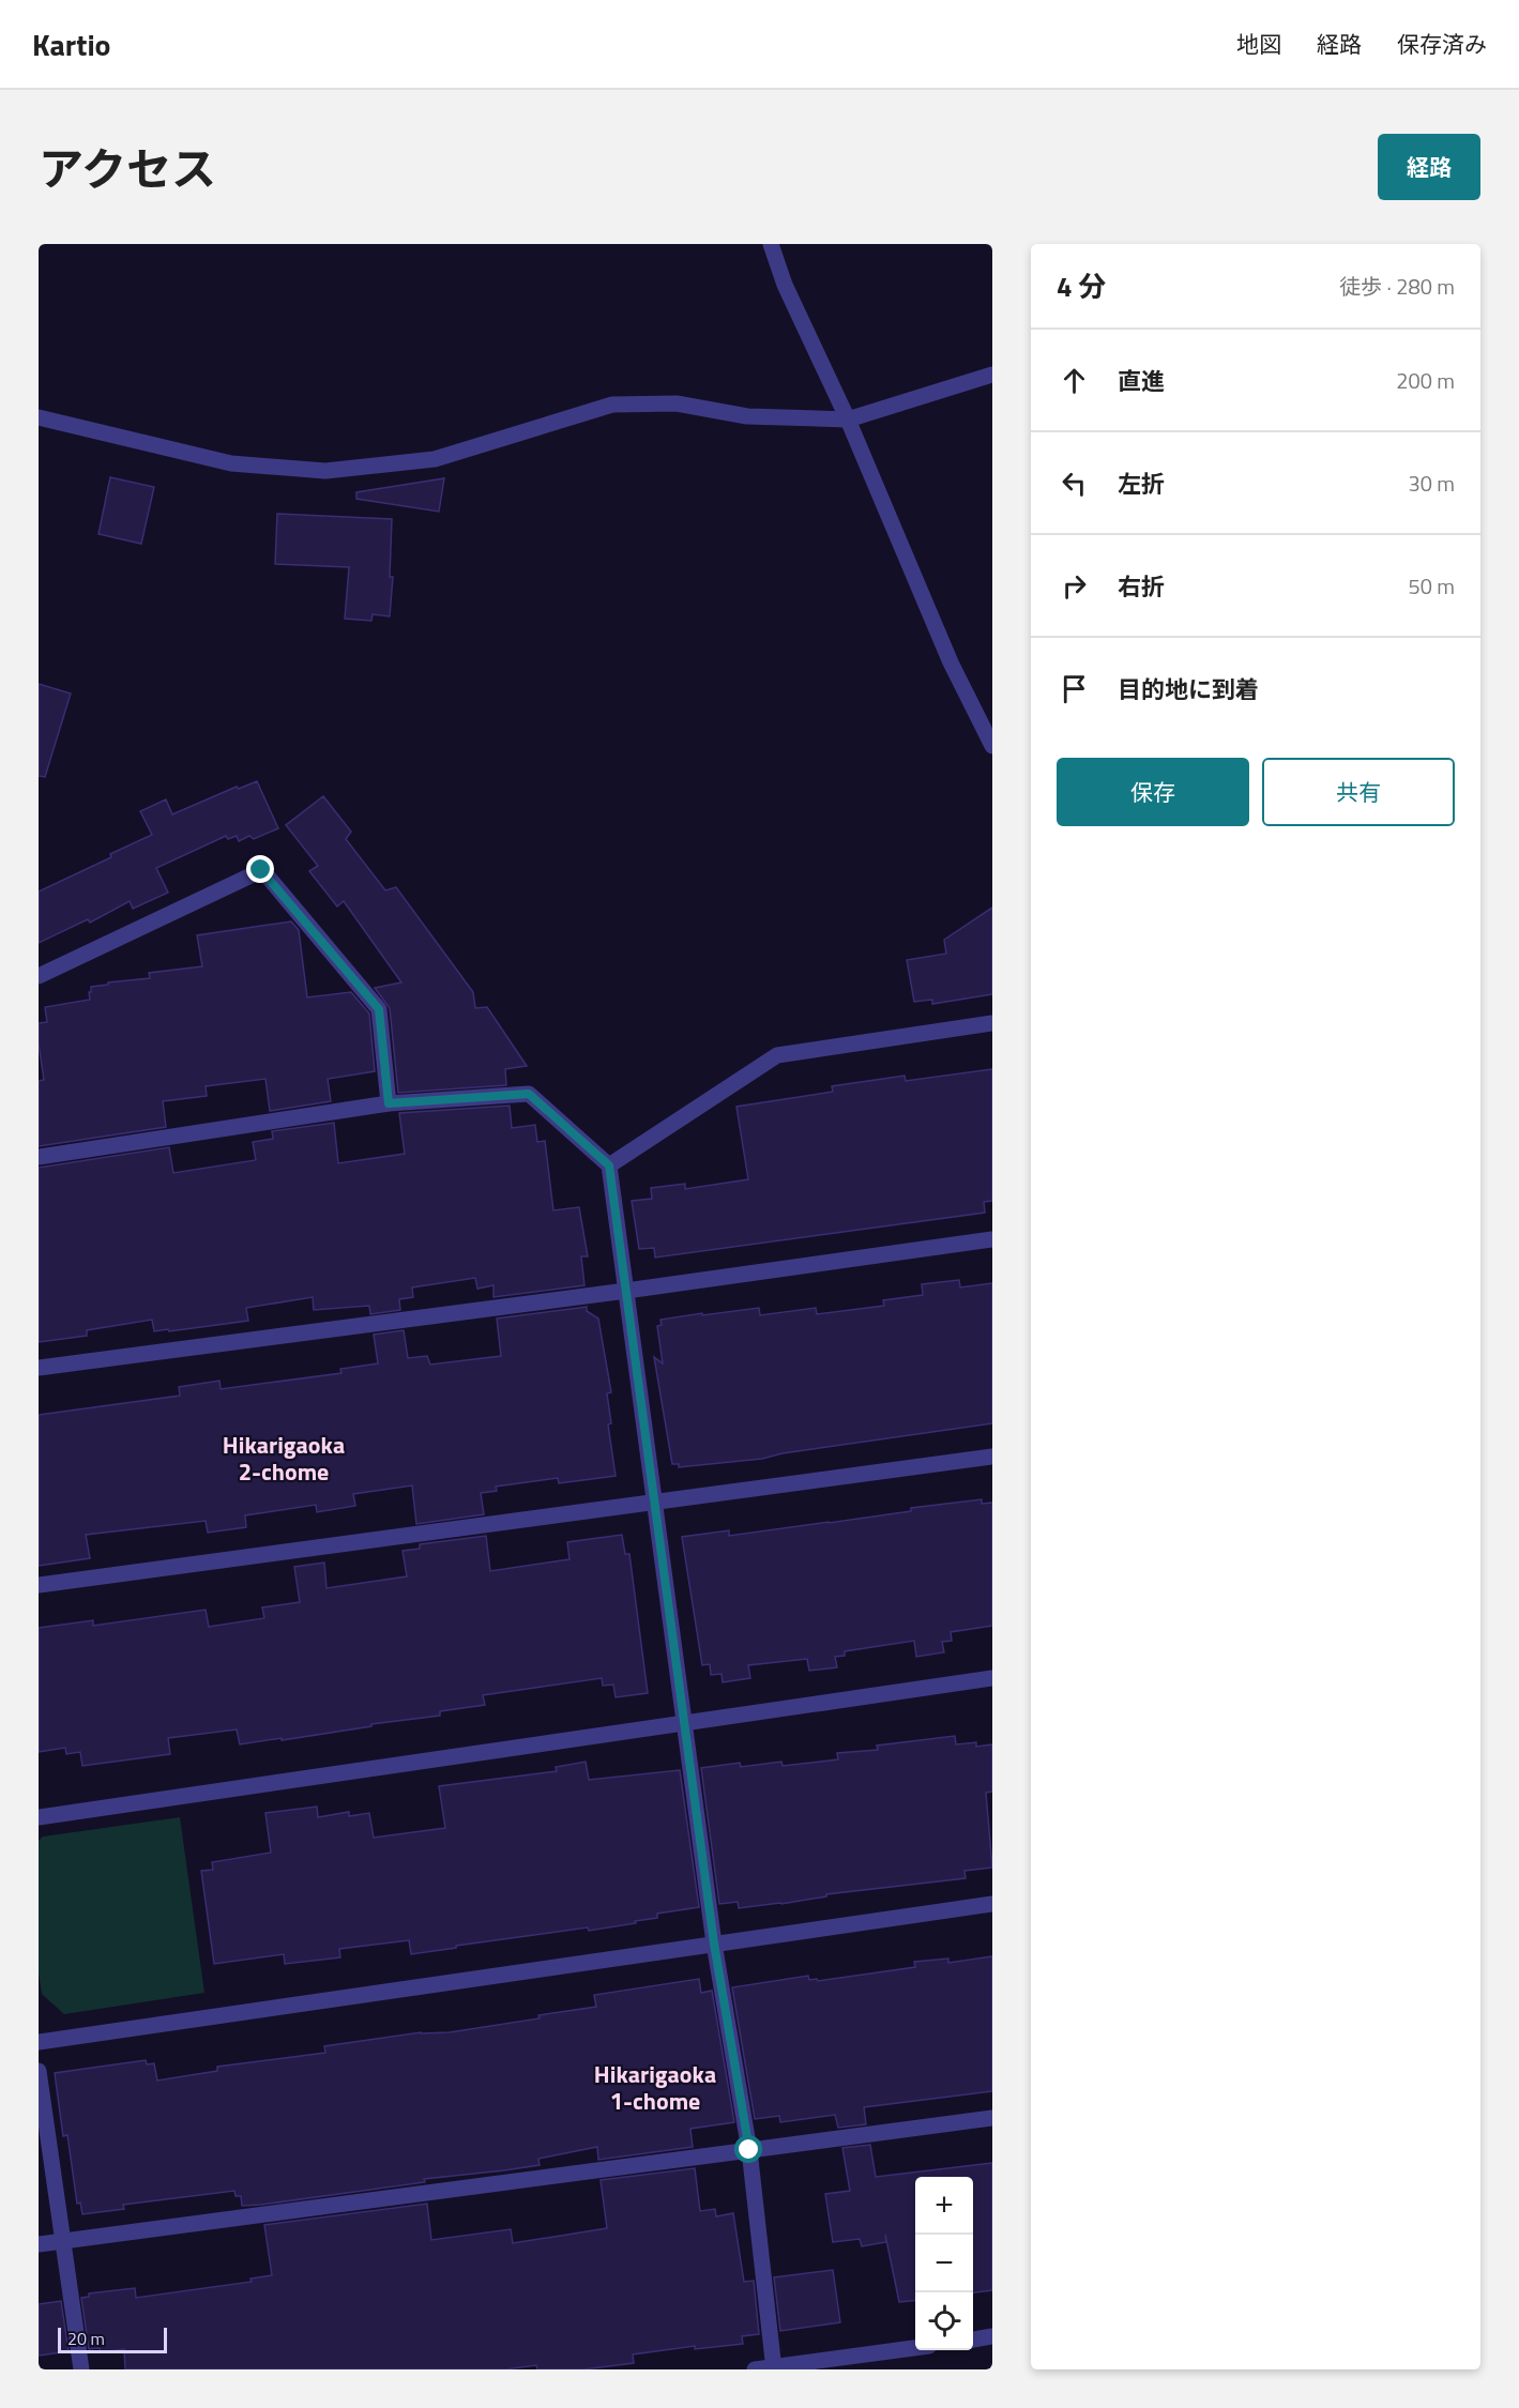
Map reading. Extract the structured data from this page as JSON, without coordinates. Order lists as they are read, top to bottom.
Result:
{
  "districts": ["Hikarigaoka 2-chome", "Hikarigaoka 1-chome"],
  "scale_bar": "20 m",
  "page": {
    "header": "Kartio",
    "nav": ["地図", "経路", "保存済み"],
    "title": "アクセス",
    "buttons": [
      "経路",
      ["保存", "共有"]
    ],
    "heading": ["4 分", "徒歩 · 280 m"],
    "list": [
      ["直進", "200 m"],
      ["左折", "30 m"],
      ["右折", "50 m"],
      "目的地に到着"
    ],
    "map_buttons": ["+", "−"],
    "scale": "20 m"
  }
}
